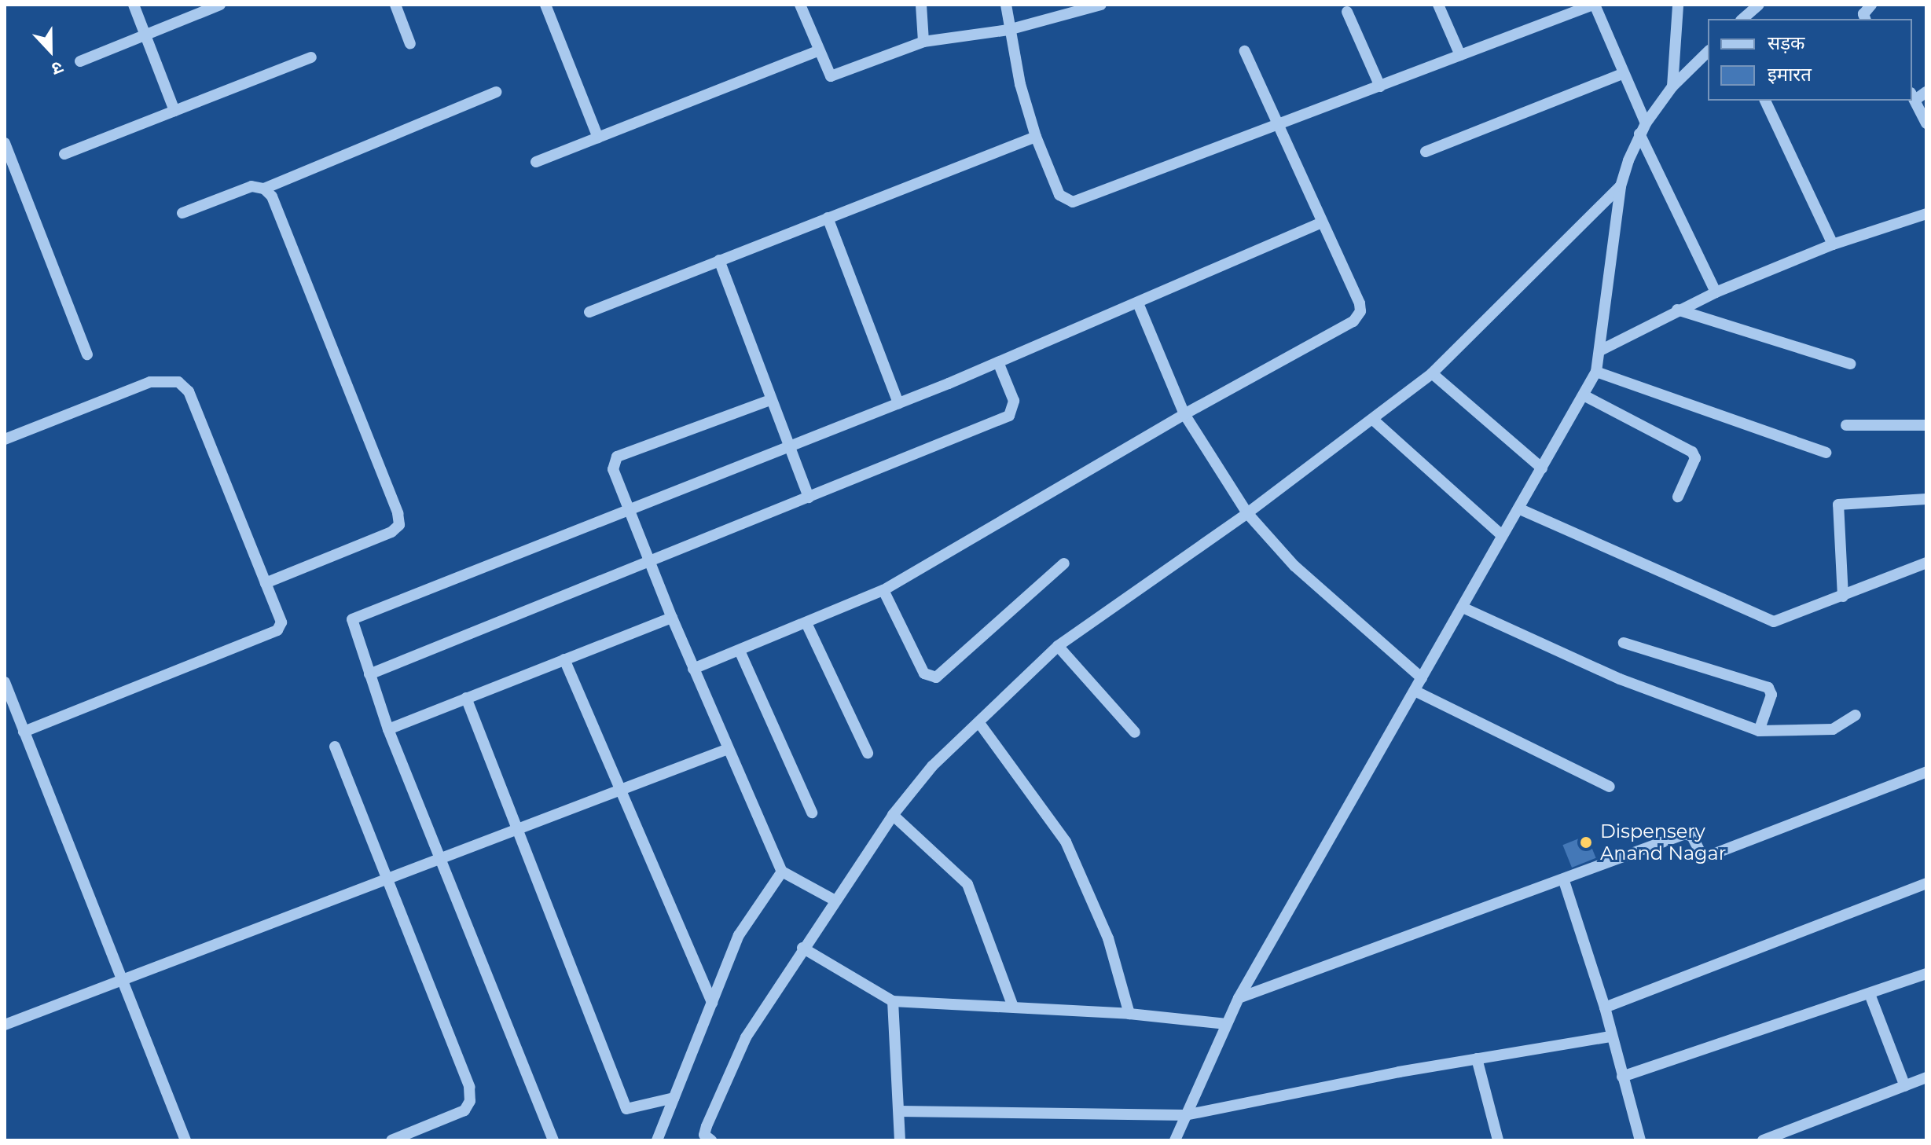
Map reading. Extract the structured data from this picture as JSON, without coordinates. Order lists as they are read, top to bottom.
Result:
{
  "places": ["Dispensery Anand Nagar"],
  "legend": ["सड़क", "इमारत"],
  "north": "bottom"
}
